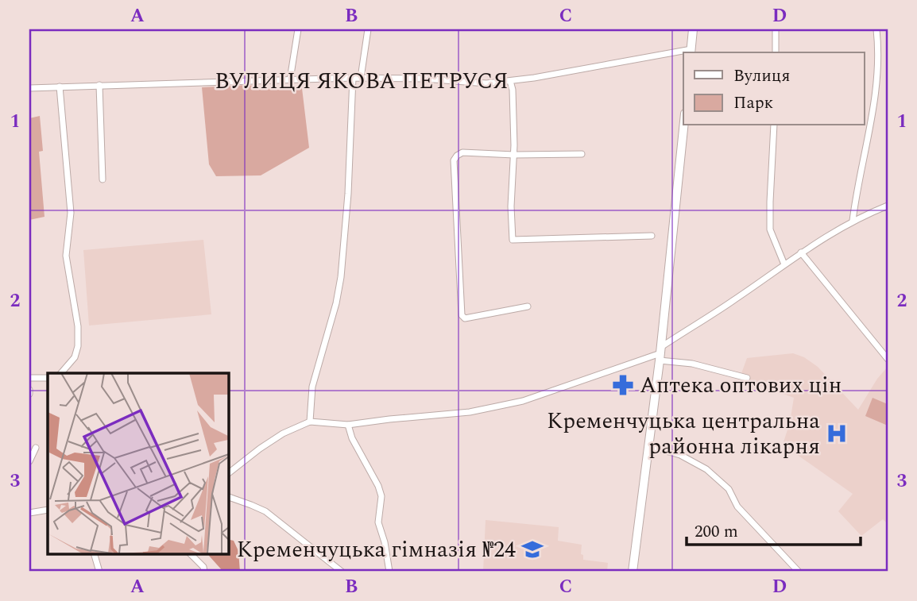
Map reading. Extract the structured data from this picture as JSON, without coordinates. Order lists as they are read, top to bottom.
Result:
{
  "streets": {
    "street": ["ВУЛИЦЯ ЯКОВА ПЕТРУСЯ"]
  },
  "places": {
    "pharmacy": ["Аптека оптових цін"],
    "hospital": ["Кременчуцька центральна районна лікарня"],
    "school or university": ["Кременчуцька гімназія №24"]
  },
  "legend": ["Вулиця", "Парк"],
  "scale_bar": "200 m",
  "grid": {
    "columns": [
      "A",
      "B",
      "C",
      "D"
    ],
    "rows": ["1", "2", "3"]
  }
}
